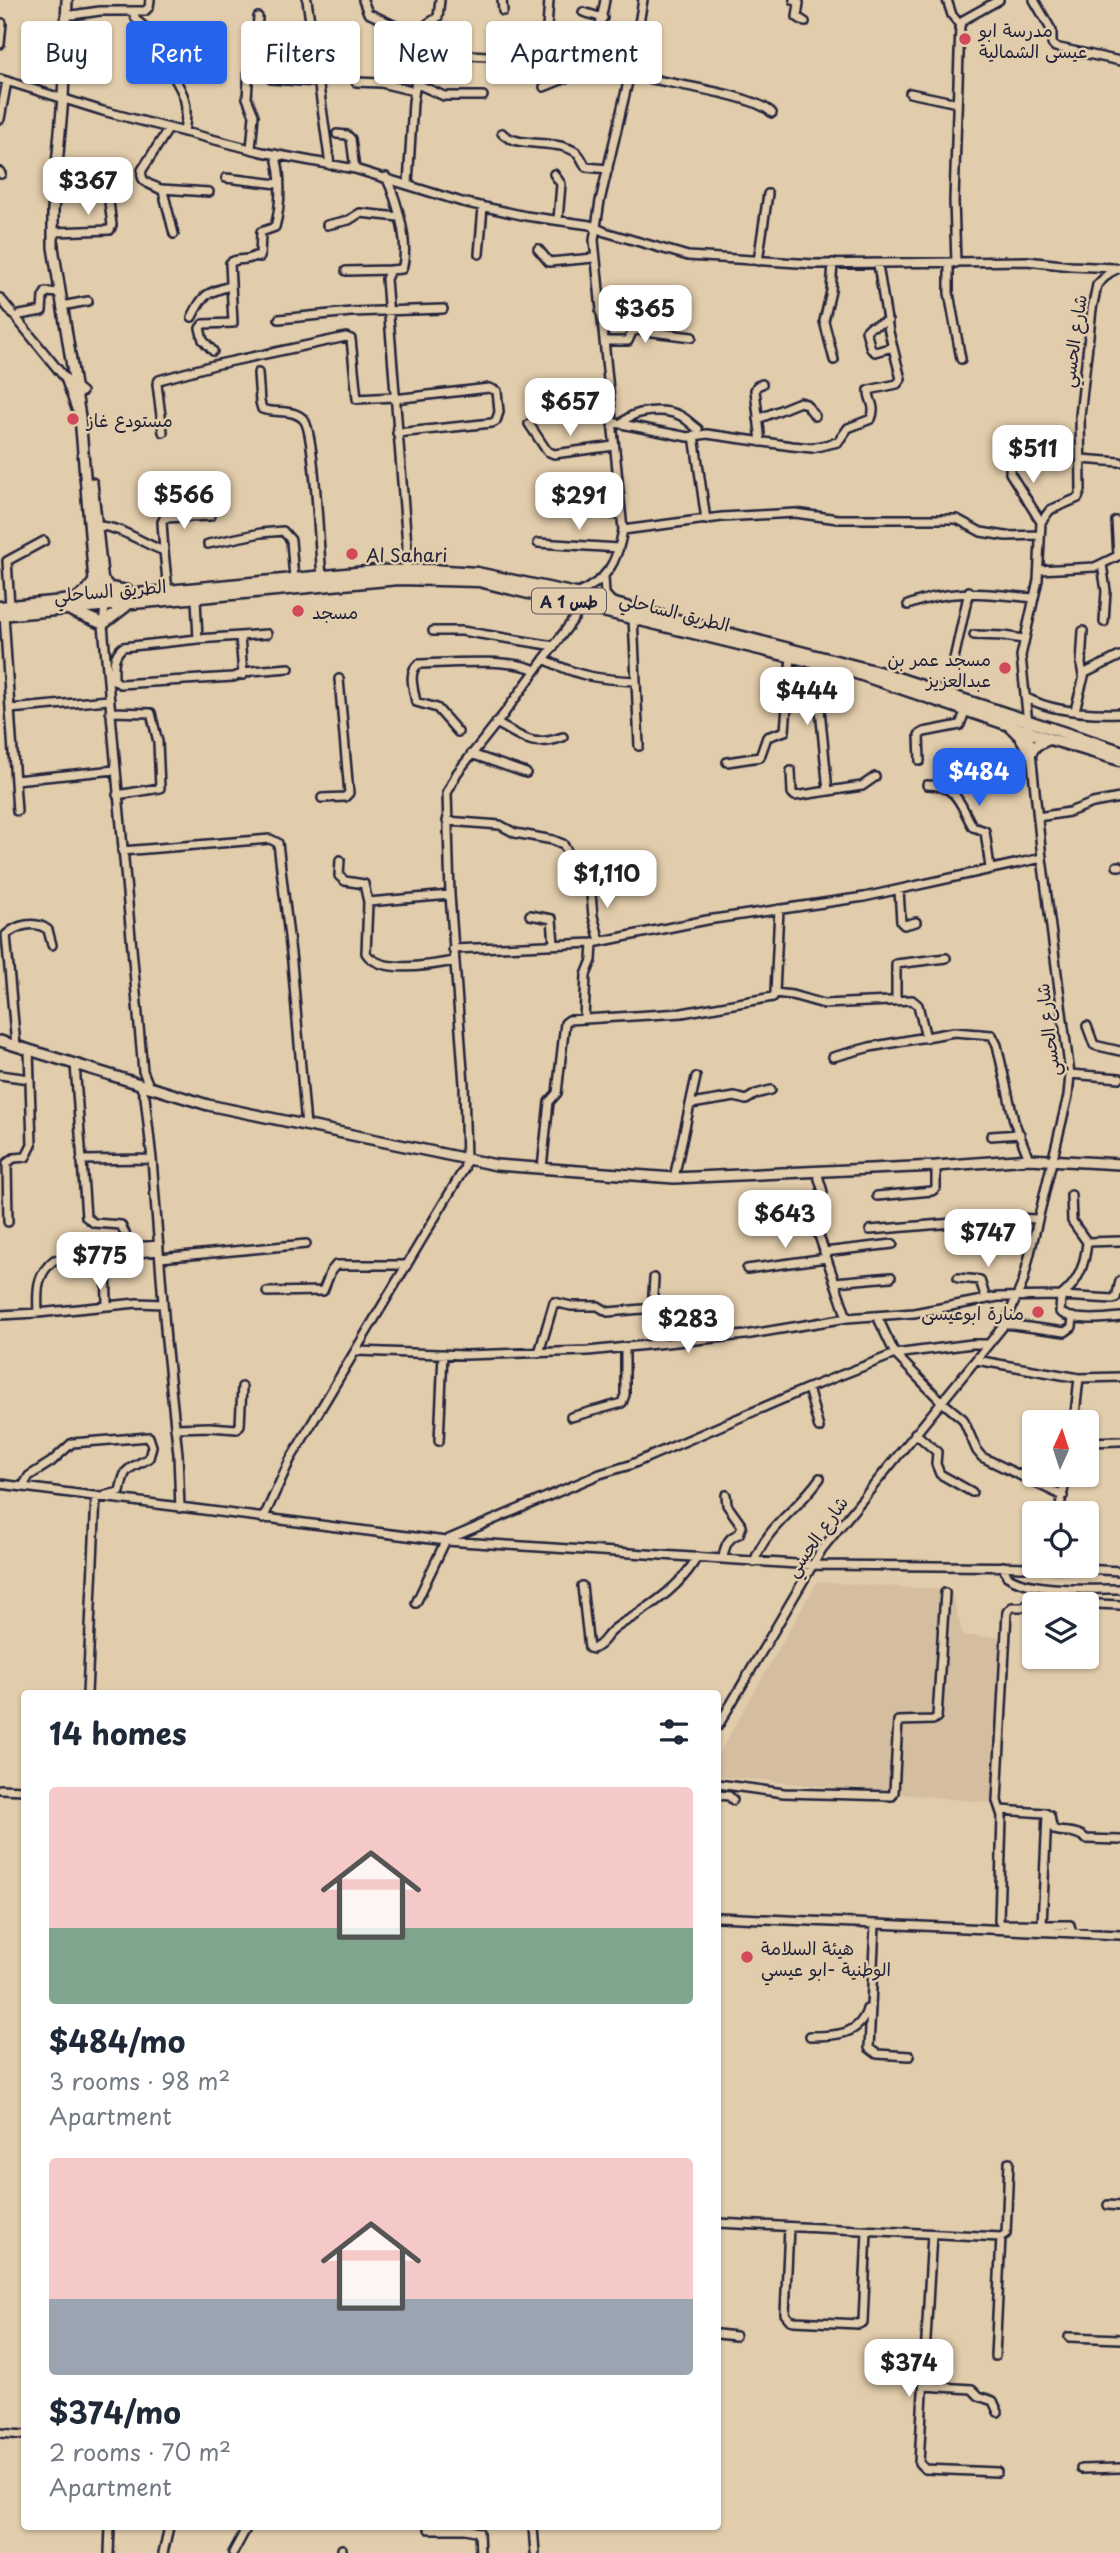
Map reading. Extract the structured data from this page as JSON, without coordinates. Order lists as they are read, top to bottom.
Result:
{
  "streets": {
    "highway": ["الطريق الساحلي", "A 1 طس"],
    "street": ["شارع الحسي"]
  },
  "crossings": [
    ["شارع الحسي", "الطريق الساحلي"]
  ],
  "places": [
    "مدرسة ابو عيسى الشمالية",
    "مستودع غاز",
    "Al Sahari",
    "مسجد",
    "مسجد عمر بن عبدالعزيز",
    "منارة ابوعيسى",
    "هيئة السلامة الوطنية -ابو عيسي"
  ],
  "north": "top",
  "page": {
    "chip": [
      "Buy",
      "Rent",
      "Filters",
      "New",
      "Apartment"
    ],
    "price": [
      "$367",
      "$365",
      "$657",
      "$511",
      "$566",
      "$291",
      "$444",
      "$484",
      "$1,110",
      "$643",
      "$747",
      "$775",
      "$283",
      "$374"
    ],
    "heading": "14 homes",
    "list": [
      {
        "name": "$484/mo",
        "note": "3 rooms · 98 m² · Apartment"
      },
      {
        "name": "$374/mo",
        "note": "2 rooms · 70 m² · Apartment"
      }
    ]
  }
}
